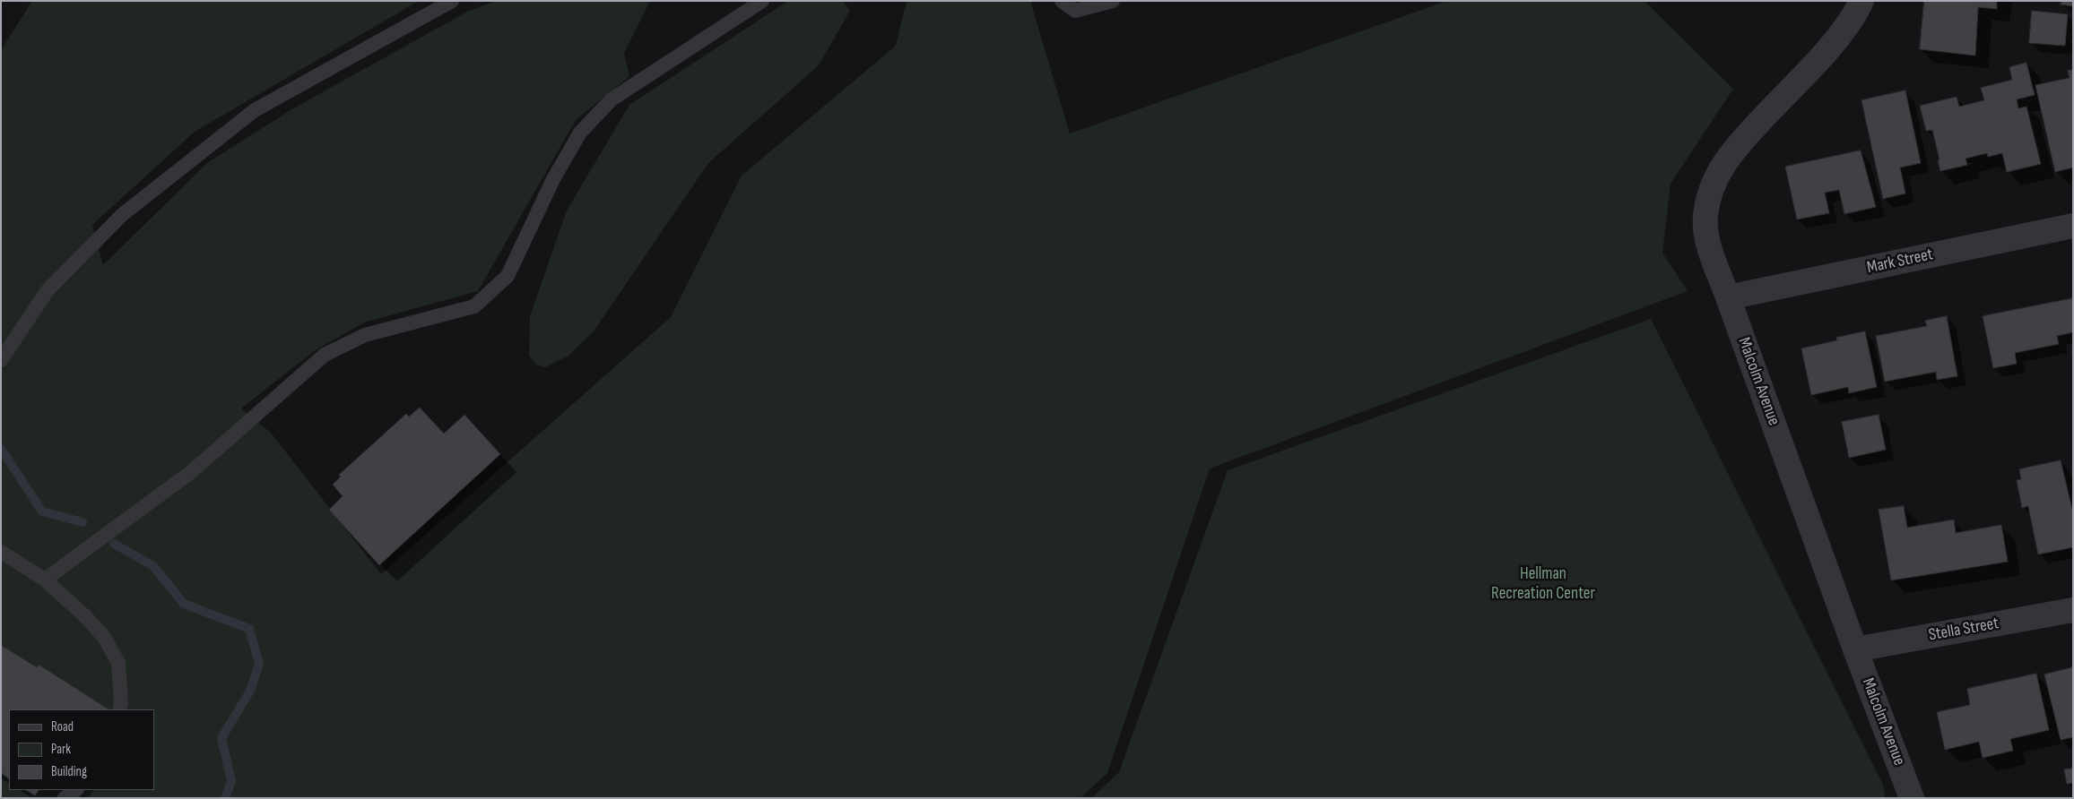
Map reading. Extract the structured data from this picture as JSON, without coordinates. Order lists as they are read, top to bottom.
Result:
{
  "streets": {
    "street": ["Mark Street", "Malcolm Avenue", "Stella Street"]
  },
  "crossings": [
    ["Mark Street", "Malcolm Avenue"],
    ["Malcolm Avenue", "Stella Street"]
  ],
  "parks": ["Hellman Recreation Center"],
  "legend": ["Road", "Park", "Building"]
}
